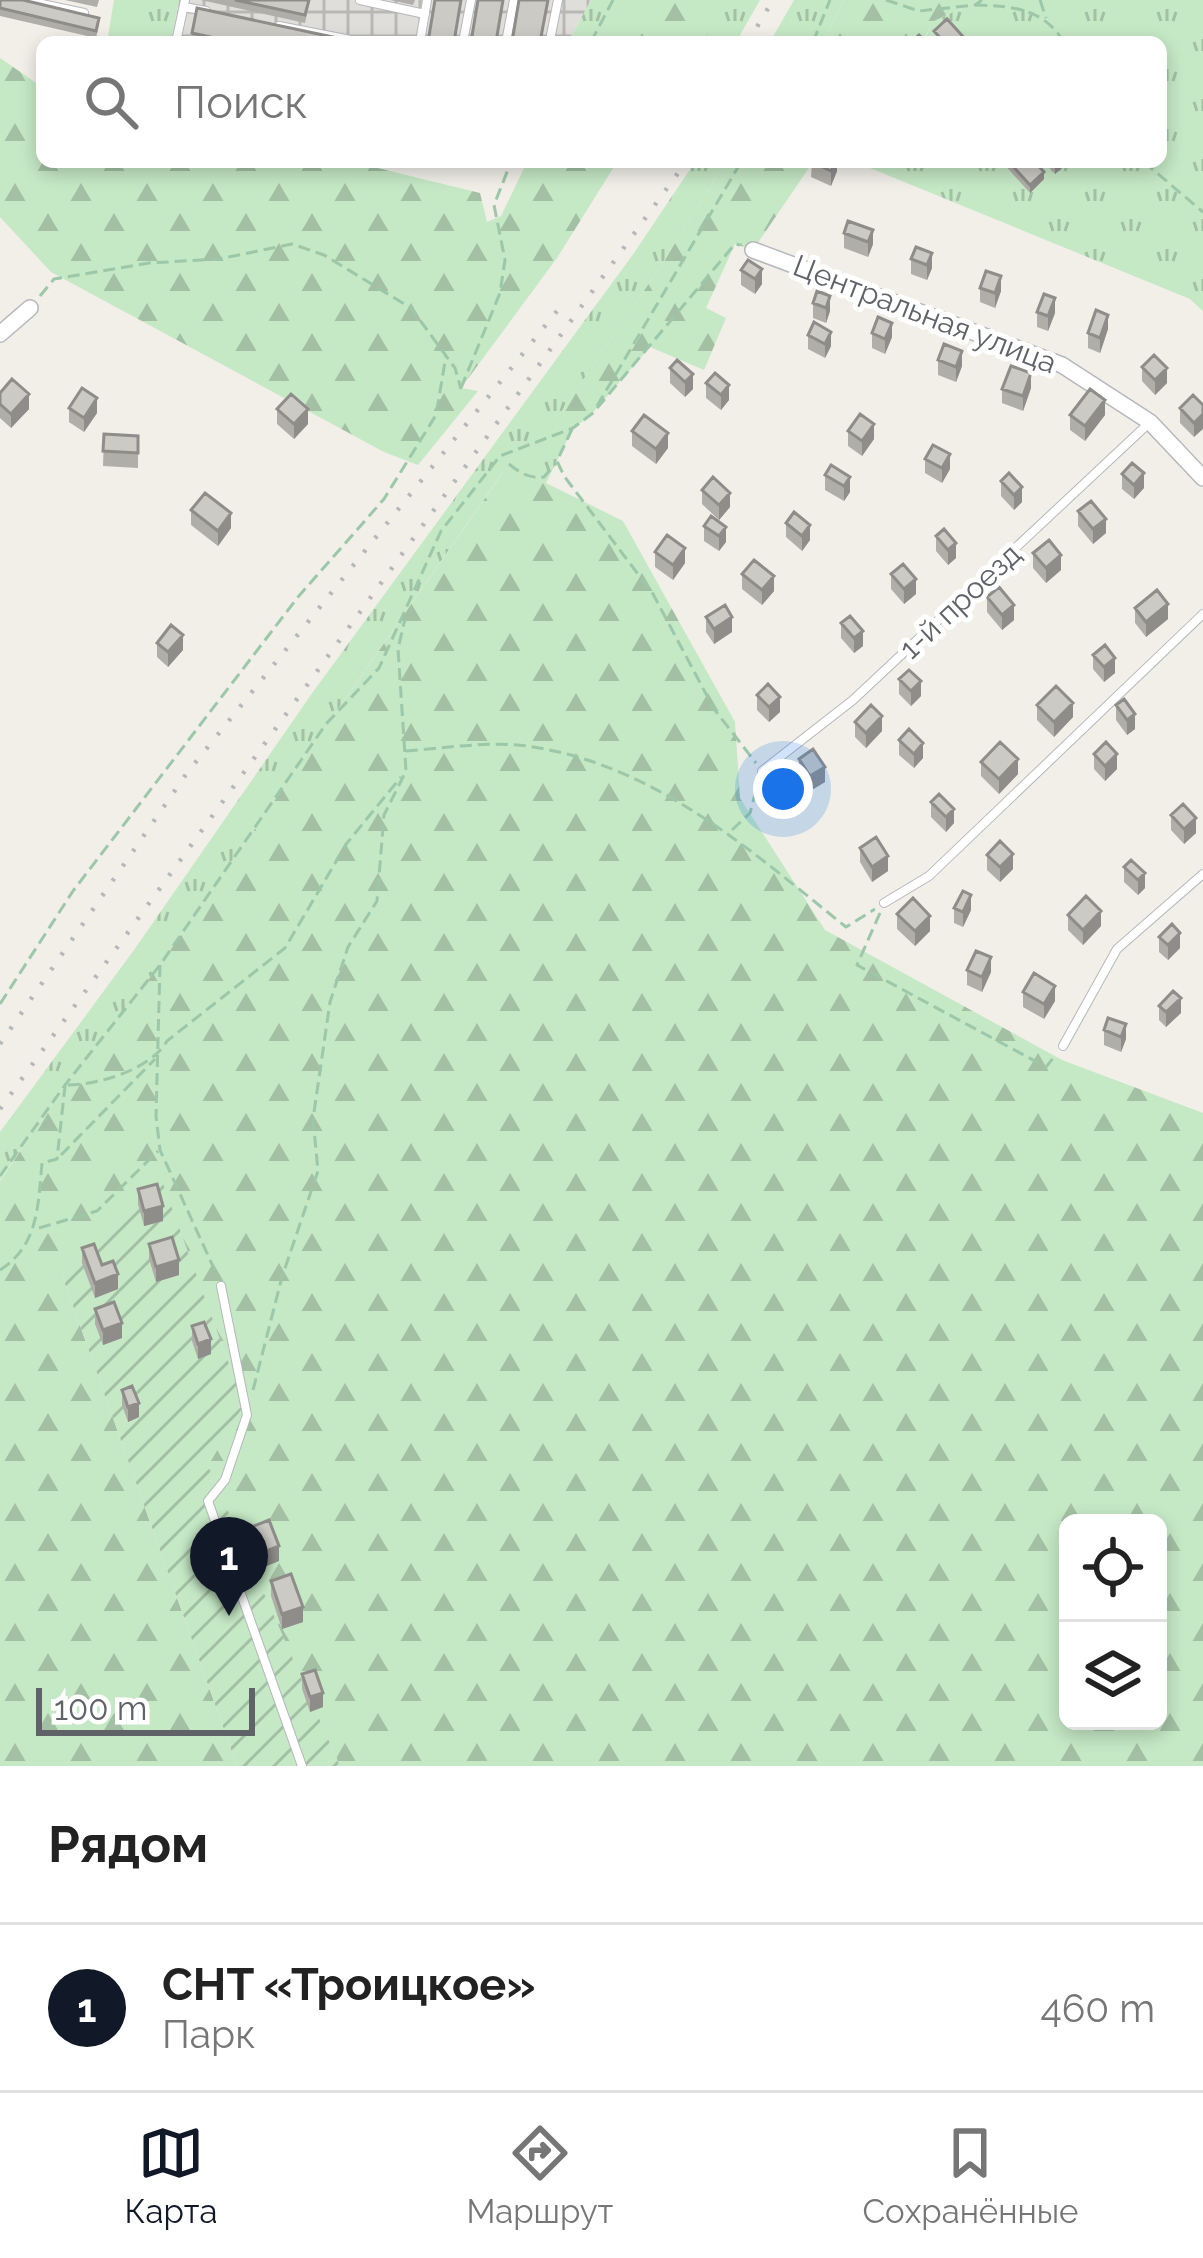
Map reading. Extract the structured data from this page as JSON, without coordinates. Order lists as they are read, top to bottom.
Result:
{
  "streets": {
    "street": ["Центральная улица"],
    "lane": ["1-й проезд"]
  },
  "crossings": [
    ["Центральная улица", "1-й проезд"]
  ],
  "scale_bar": "100 m",
  "page": {
    "search": "Поиск",
    "pins": "1",
    "scale": "100 m",
    "heading": "Рядом",
    "list": [
      {
        "mark": "1",
        "name": "СНТ «Троицкое»",
        "note": "Парк",
        "value": "460 m"
      }
    ],
    "nav": ["Карта", "Маршрут", "Сохранённые"]
  }
}
